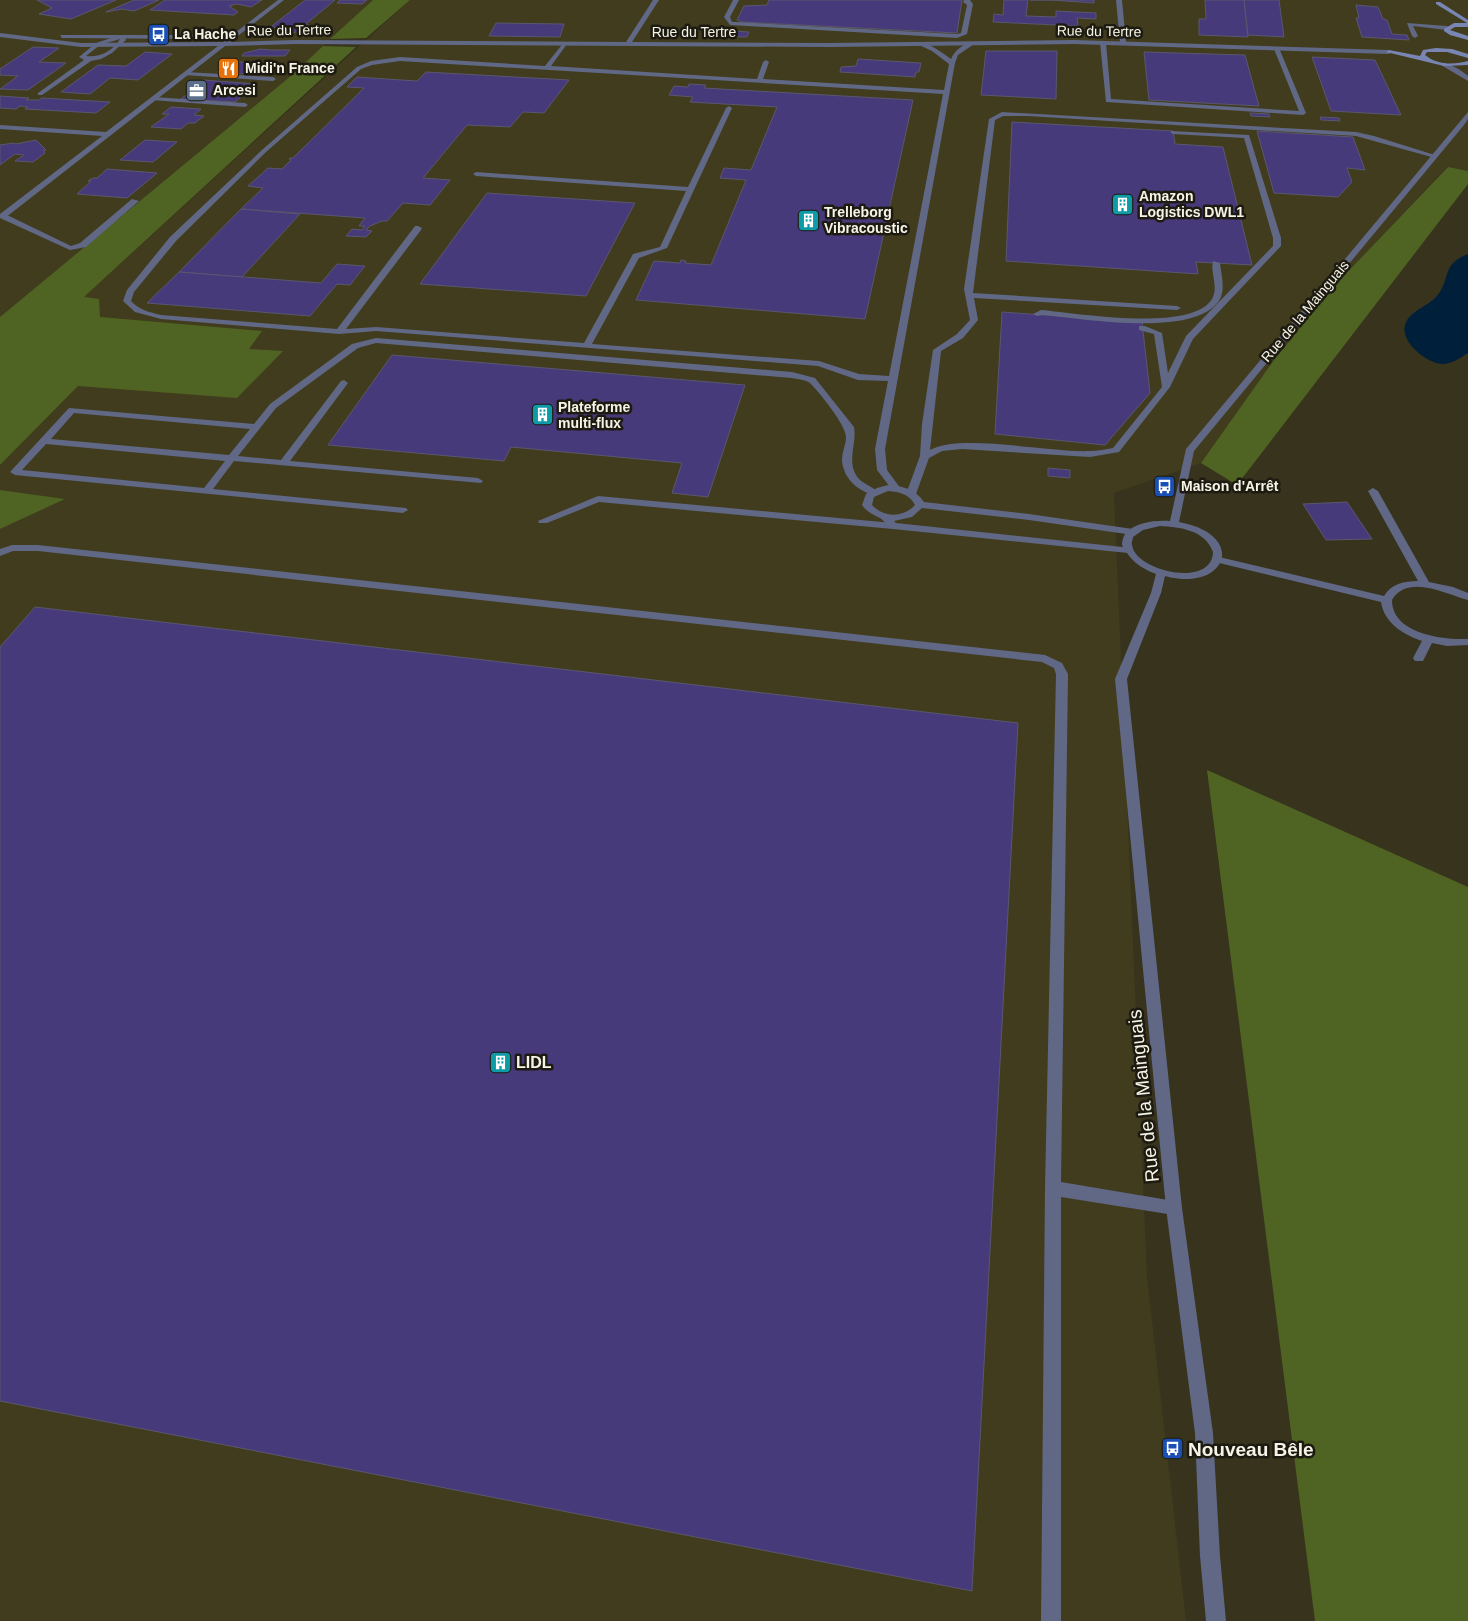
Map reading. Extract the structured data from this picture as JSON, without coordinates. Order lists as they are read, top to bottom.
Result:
{
  "streets": {
    "street": ["Rue du Tertre", "Rue de la Mainguais"]
  },
  "places": {
    "bus stop": ["La Hache", "Maison d'Arrêt", "Nouveau Bêle"],
    "restaurant": ["Midi'n France"],
    "office": ["Arcesi"],
    "building": [
      "Amazon Logistics DWL1",
      "Trelleborg Vibracoustic",
      "Plateforme multi-flux",
      "LIDL"
    ]
  }
}
